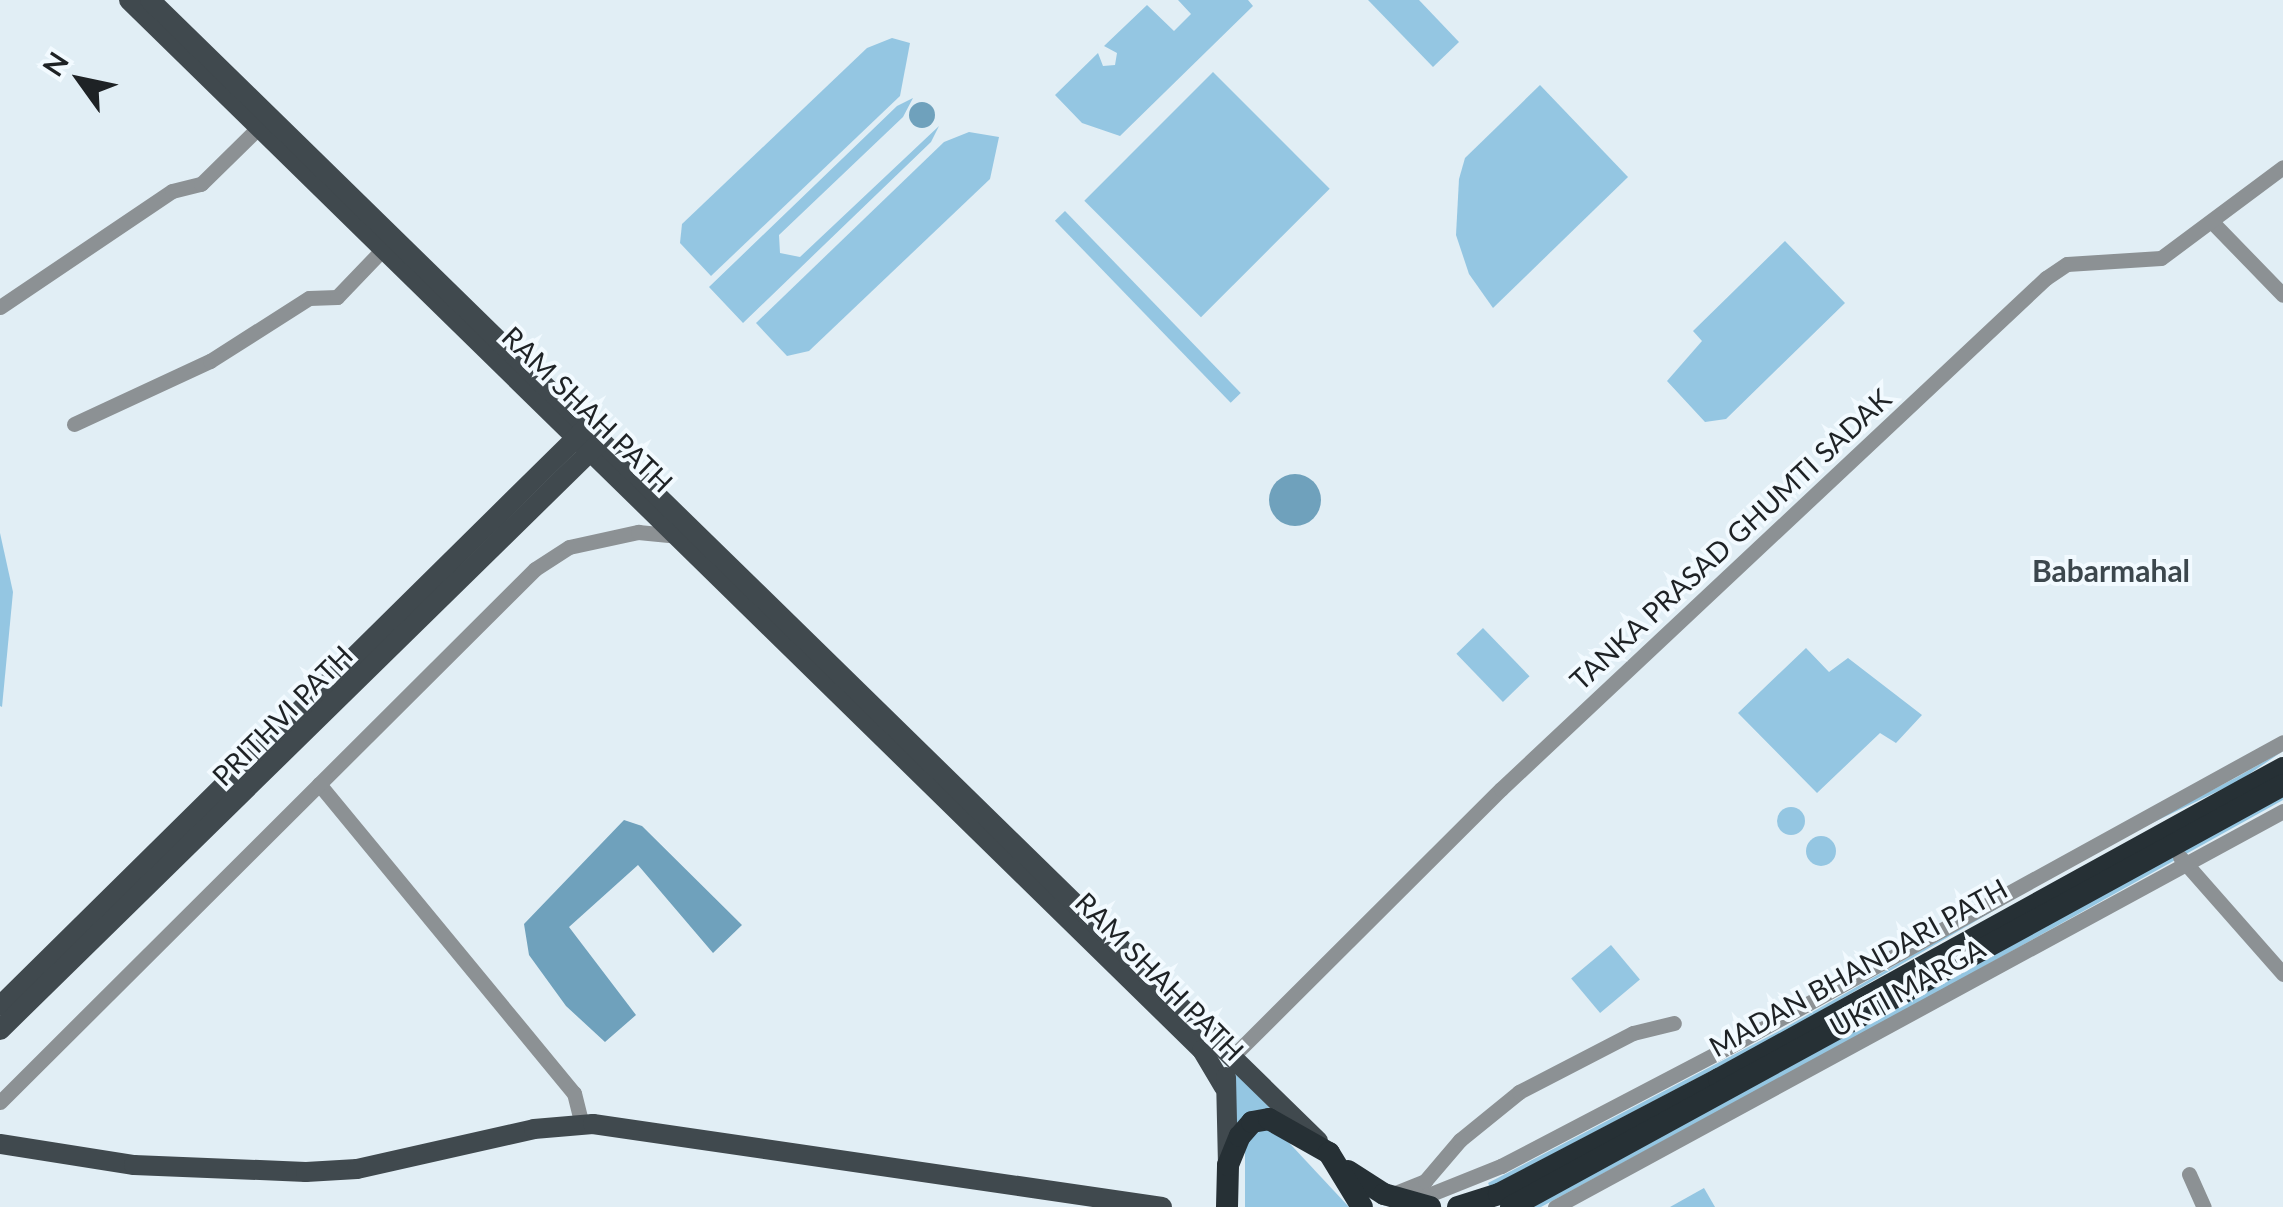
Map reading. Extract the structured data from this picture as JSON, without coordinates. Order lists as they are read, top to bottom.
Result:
{
  "streets": {
    "highway": ["MADAN BHANDARI PATH"],
    "main road": ["RAM SHAH PATH", "PRITHVI PATH"],
    "street": ["TANKA PRASAD GHUMTI SADAK", "UKTI MARGA"]
  },
  "crossings": [
    ["RAM SHAH PATH", "TANKA PRASAD GHUMTI SADAK"],
    ["RAM SHAH PATH", "PRITHVI PATH"],
    ["MADAN BHANDARI PATH", "UKTI MARGA"]
  ],
  "districts": ["Babarmahal"],
  "north": "top left"
}
